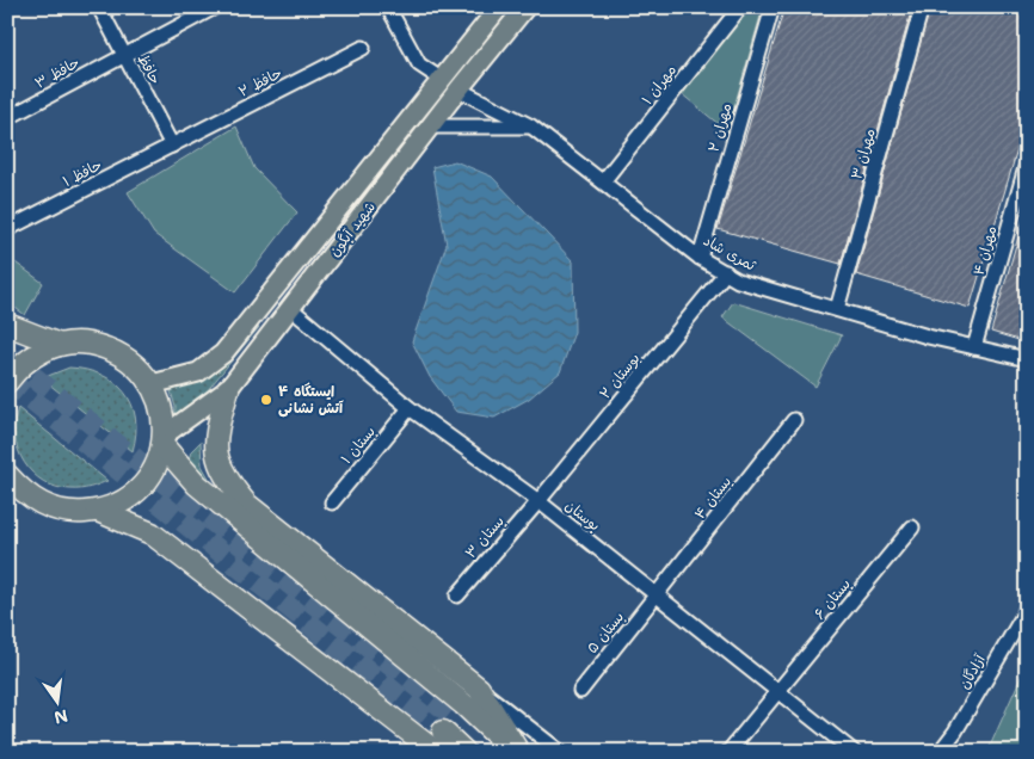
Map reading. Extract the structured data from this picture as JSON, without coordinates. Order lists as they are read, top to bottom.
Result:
{
  "streets": {
    "main road": ["شهید آبگون"],
    "street": [
      "حافظ",
      "حافظ ۳",
      "حافظ ۲",
      "۱ مهران",
      "مهران ۲",
      "مهران ۳",
      "حافظ ۱",
      "مهران ۴",
      "ثمری شاد",
      "بوستان ۲",
      "بستان ۱",
      "بستان ۴",
      "بوستان",
      "بستان ۳",
      "بستان ۶",
      "بستان ۵",
      "آزادگان"
    ]
  },
  "crossings": [
    ["حافظ", "حافظ ۳"],
    ["حافظ", "حافظ ۲"],
    ["حافظ", "حافظ ۱"],
    ["حافظ ۲", "حافظ ۱"],
    ["۱ مهران", "ثمری شاد"],
    ["مهران ۲", "ثمری شاد"],
    ["مهران ۳", "ثمری شاد"],
    ["شهید آبگون", "ثمری شاد"],
    ["شهید آبگون", "بوستان"],
    ["مهران ۴", "ثمری شاد"],
    ["ثمری شاد", "بوستان ۲"],
    ["بوستان ۲", "بوستان"],
    ["بوستان ۲", "بستان ۳"],
    ["بستان ۱", "بوستان"],
    ["بستان ۴", "بوستان"],
    ["بستان ۴", "بستان ۵"],
    ["بوستان", "بستان ۳"],
    ["بوستان", "بستان ۶"],
    ["بوستان", "بستان ۵"]
  ],
  "places": ["ایستگاه ۴ آتش نشانی"],
  "north": "bottom"
}
